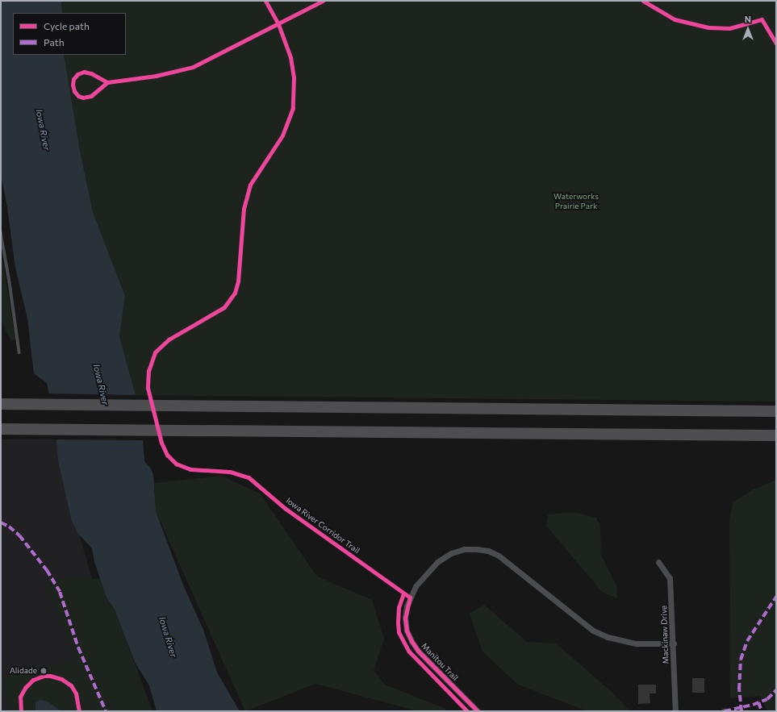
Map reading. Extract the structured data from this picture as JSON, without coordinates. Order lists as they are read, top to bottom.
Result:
{
  "streets": {
    "street": ["Mackinaw Drive", "Manitou Trail"],
    "cycle path": ["Iowa River Corridor Trail"]
  },
  "crossings": [
    ["Mackinaw Drive", "Manitou Trail"]
  ],
  "water": ["Iowa River"],
  "parks": ["Waterworks Prairie Park"],
  "places": ["Alidade"],
  "legend": ["Cycle path", "Path"],
  "north": "top"
}
